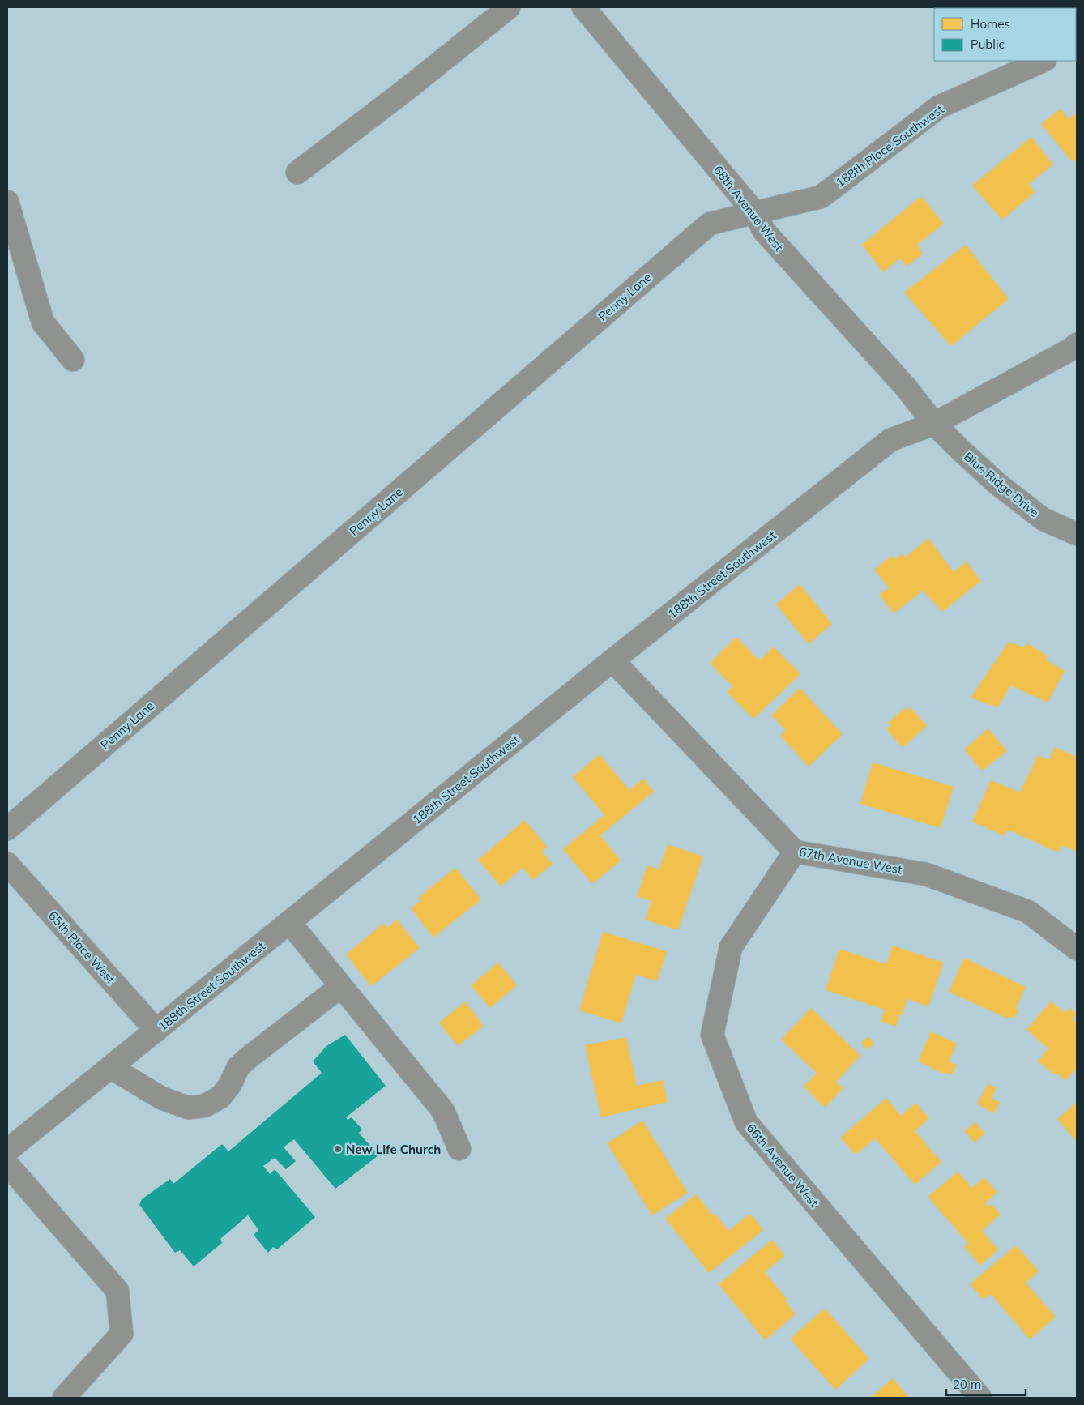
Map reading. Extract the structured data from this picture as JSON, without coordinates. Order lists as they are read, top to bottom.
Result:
{
  "streets": {
    "street": [
      "188th Place Southwest",
      "68th Avenue West",
      "Penny Lane",
      "Blue Ridge Drive",
      "188th Street Southwest",
      "67th Avenue West",
      "65th Place West",
      "66th Avenue West"
    ]
  },
  "crossings": [
    ["188th Place Southwest", "68th Avenue West"],
    ["188th Place Southwest", "Penny Lane"],
    ["68th Avenue West", "Penny Lane"],
    ["68th Avenue West", "Blue Ridge Drive"],
    ["68th Avenue West", "188th Street Southwest"],
    ["Blue Ridge Drive", "188th Street Southwest"],
    ["188th Street Southwest", "67th Avenue West"],
    ["188th Street Southwest", "65th Place West"],
    ["67th Avenue West", "66th Avenue West"]
  ],
  "places": ["New Life Church"],
  "legend": ["Homes", "Public"],
  "scale_bar": "20 m"
}
